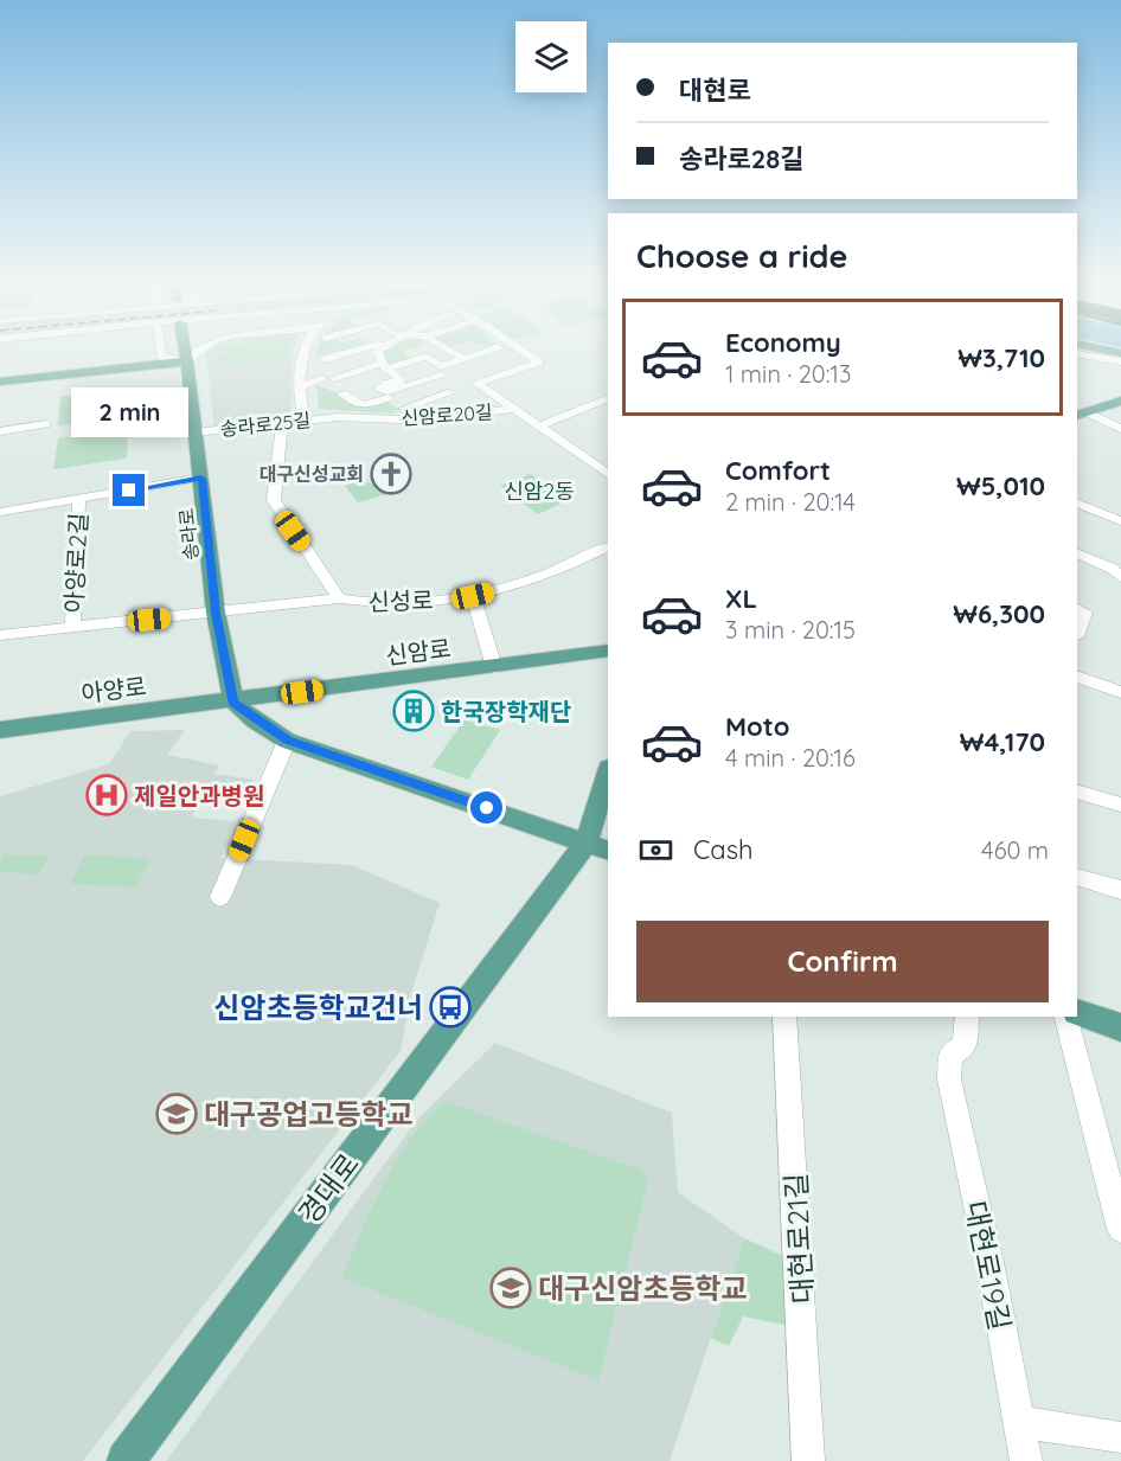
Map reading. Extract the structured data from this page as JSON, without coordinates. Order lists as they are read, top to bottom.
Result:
{
  "streets": {
    "main road": [
      "송라로",
      "신암로",
      "아양로",
      "경대로"
    ],
    "street": [
      "신암로20길",
      "송라로25길",
      "아양로2길",
      "신성로",
      "대현로21길",
      "대현로19길"
    ]
  },
  "crossings": [
    ["신암로20길", "송라로25길"],
    ["송라로25길", "송라로"],
    ["송라로25길", "신성로"],
    ["송라로", "신암로"],
    ["송라로", "아양로"],
    ["신암로", "아양로"]
  ],
  "districts": ["신암2동"],
  "places": {
    "church": ["대구신성교회"],
    "building": ["한국장학재단"],
    "hospital": ["제일안과병원"],
    "bus stop": ["신암초등학교건너"],
    "school or university": ["대구공업고등학교", "대구신암초등학교"]
  },
  "page": {
    "banner": ["대현로", "송라로28길"],
    "heading": "Choose a ride",
    "list": [
      {
        "name": "Economy",
        "note": "1 min · 20:13",
        "value": "₩3,710"
      },
      {
        "name": "Comfort",
        "note": "2 min · 20:14",
        "value": "₩5,010"
      },
      {
        "name": "XL",
        "note": "3 min · 20:15",
        "value": "₩6,300"
      },
      {
        "name": "Moto",
        "note": "4 min · 20:16",
        "value": "₩4,170"
      }
    ],
    "bubble": "2 min",
    "pay": ["Cash", "460 m"],
    "buttons": "Confirm"
  }
}
